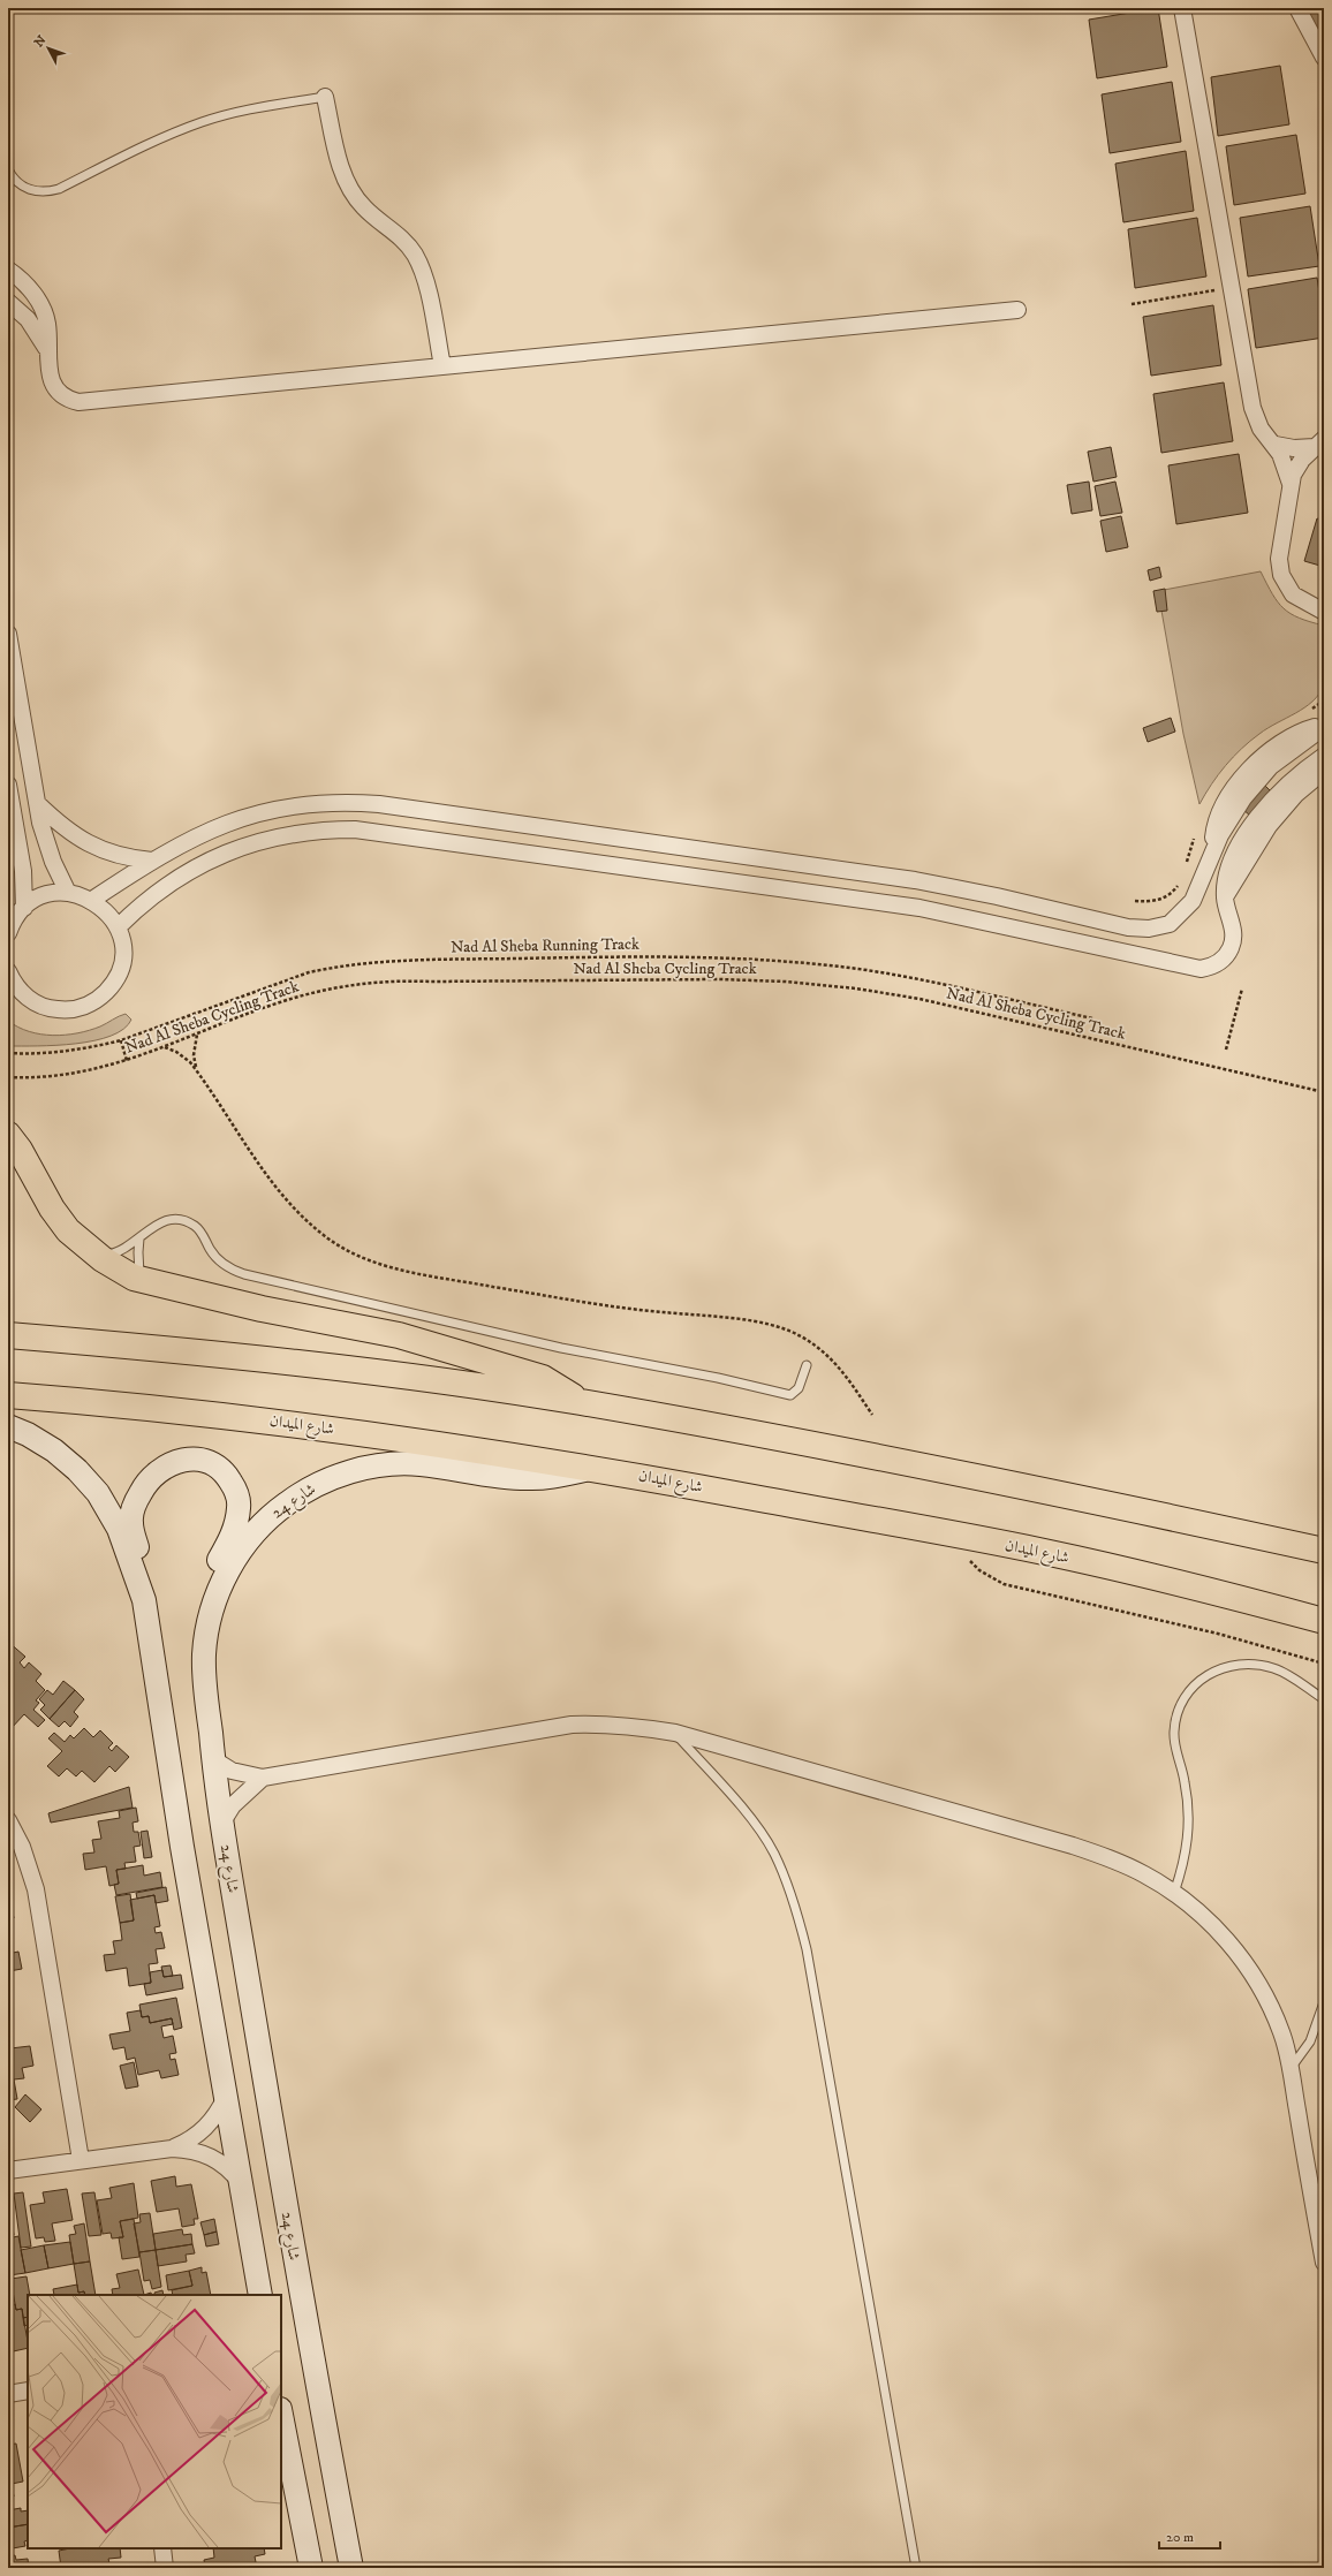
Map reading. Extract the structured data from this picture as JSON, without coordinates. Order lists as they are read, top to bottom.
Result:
{
  "streets": {
    "main road": ["شارع الميدان"],
    "street": ["شارع 24"],
    "path": ["Nad Al Sheba Running Track", "Nad Al Sheba Cycling Track"]
  },
  "crossings": [
    ["شارع الميدان", "شارع 24"]
  ],
  "scale_bar": "20 m",
  "north": "top left"
}
